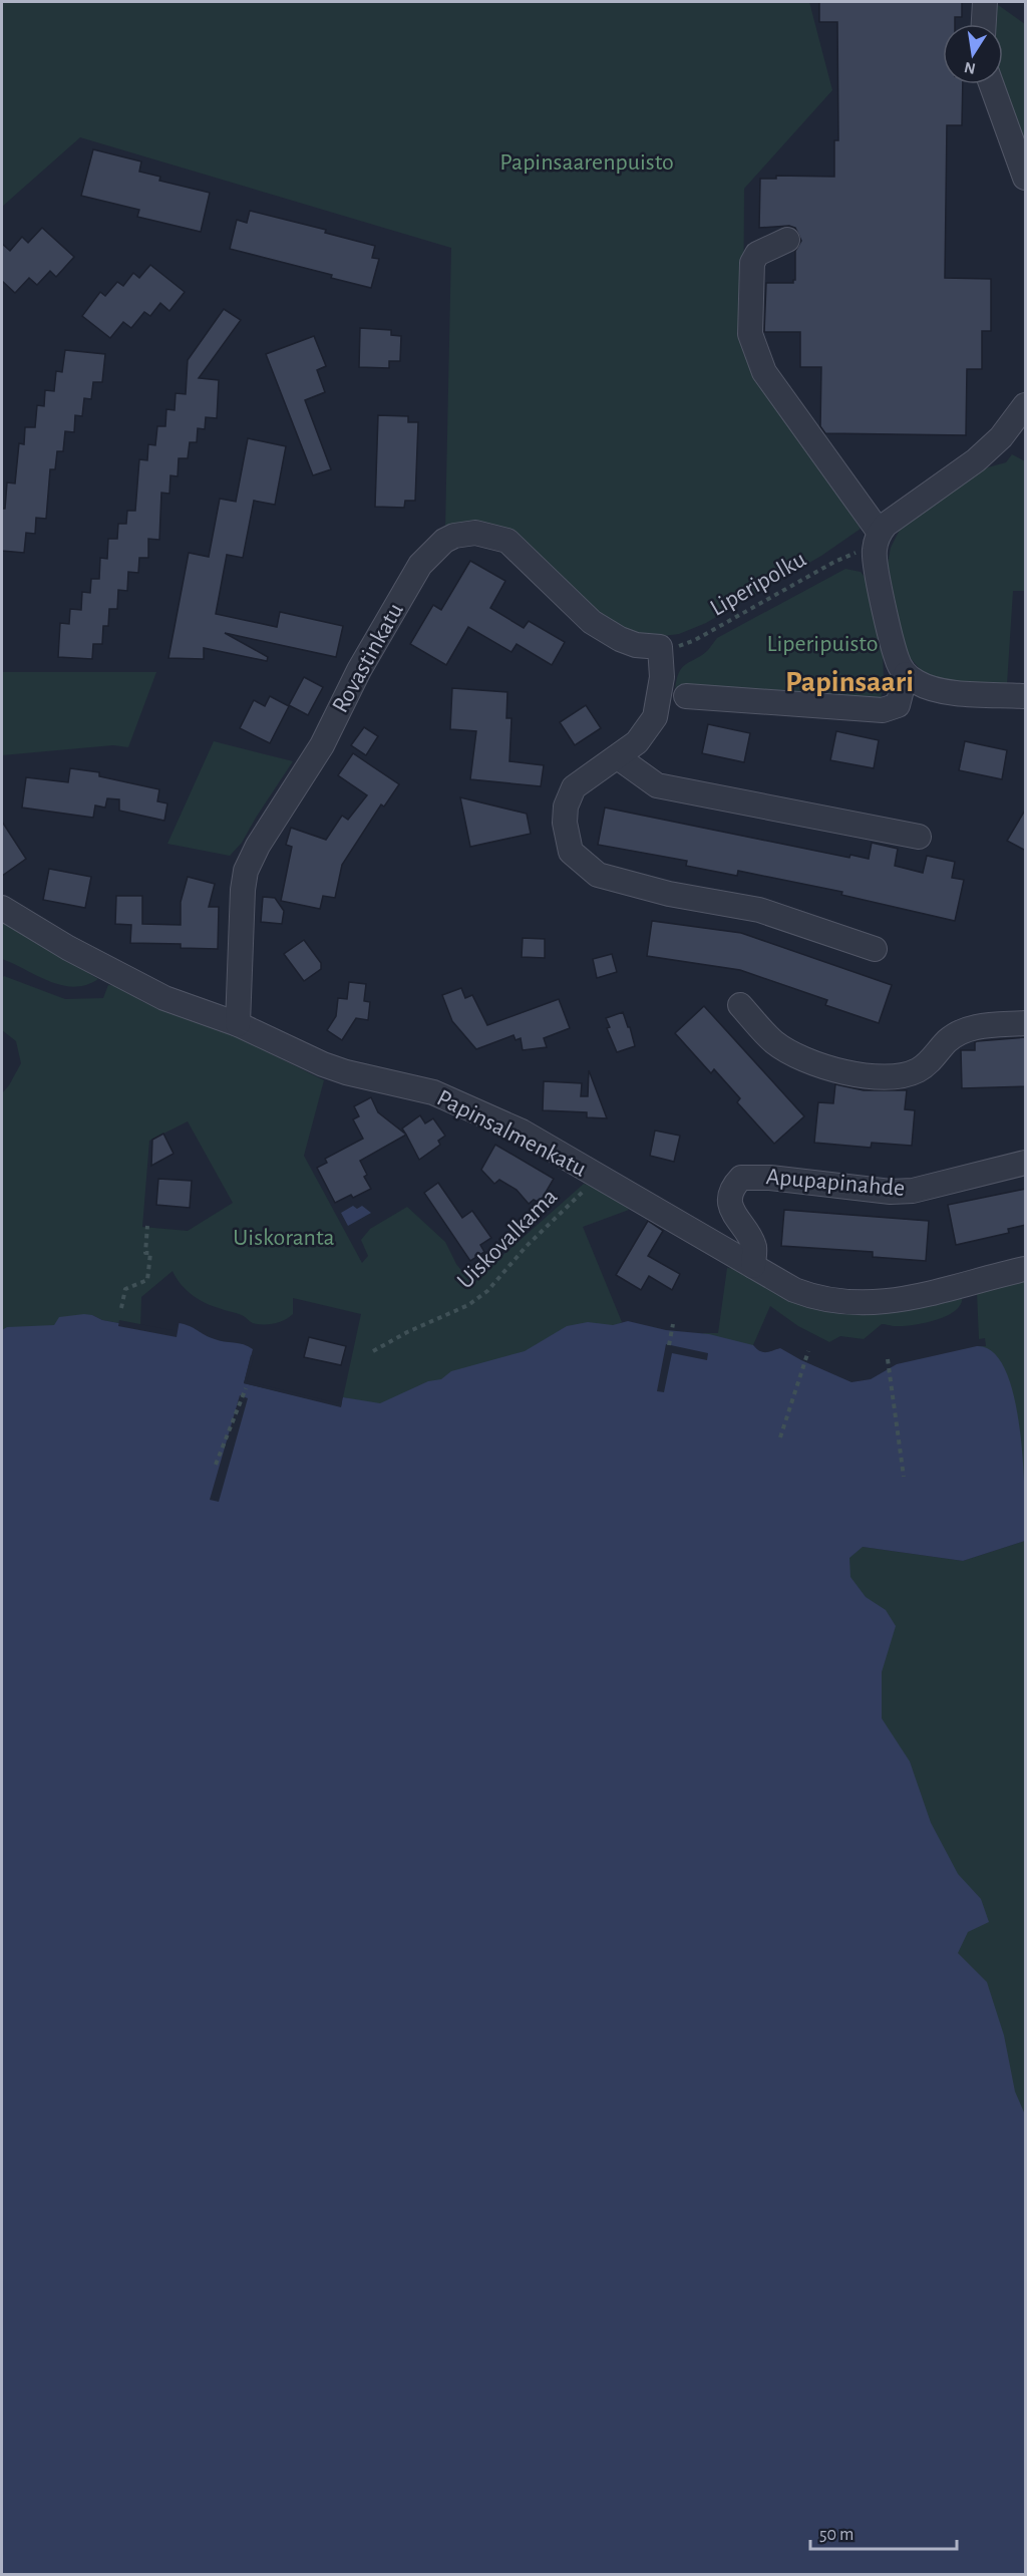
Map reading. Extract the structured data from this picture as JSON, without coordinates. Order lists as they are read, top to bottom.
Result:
{
  "streets": {
    "street": ["Rovastinkatu", "Papinsalmenkatu", "Apupapinahde"],
    "path": ["Liperipolku", "Uiskovalkama"]
  },
  "crossings": [
    ["Liperipolku", "Rovastinkatu"],
    ["Rovastinkatu", "Papinsalmenkatu"],
    ["Papinsalmenkatu", "Apupapinahde"],
    ["Papinsalmenkatu", "Uiskovalkama"]
  ],
  "districts": ["Papinsaari"],
  "parks": ["Papinsaarenpuisto", "Liperipuisto", "Uiskoranta"],
  "scale_bar": "50 m",
  "north": "bottom"
}
